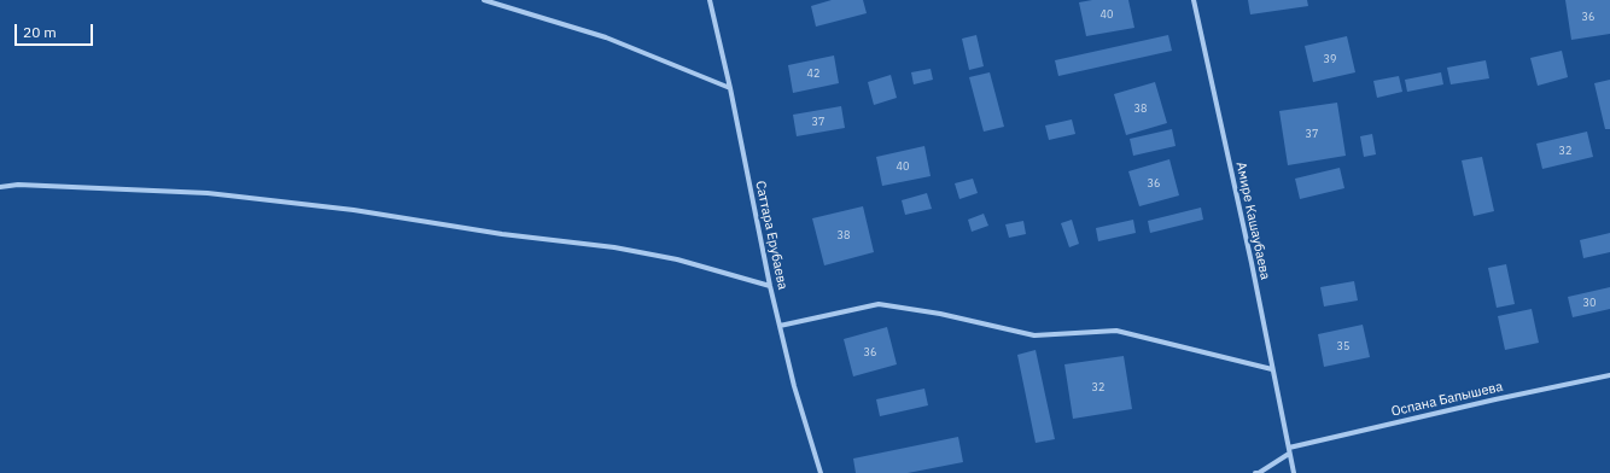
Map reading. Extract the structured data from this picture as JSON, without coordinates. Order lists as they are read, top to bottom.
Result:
{
  "streets": {
    "street": ["Амире Кашаубаева", "Саттара Ерубаева", "Оспана Бапышева"]
  },
  "crossings": [
    ["Амире Кашаубаева", "Оспана Бапышева"]
  ],
  "house_numbers": [
    "40",
    "36",
    "39",
    "42",
    "38",
    "37",
    "37",
    "32",
    "40",
    "36",
    "38",
    "30",
    "35",
    "36",
    "32"
  ],
  "scale_bar": "20 m"
}
